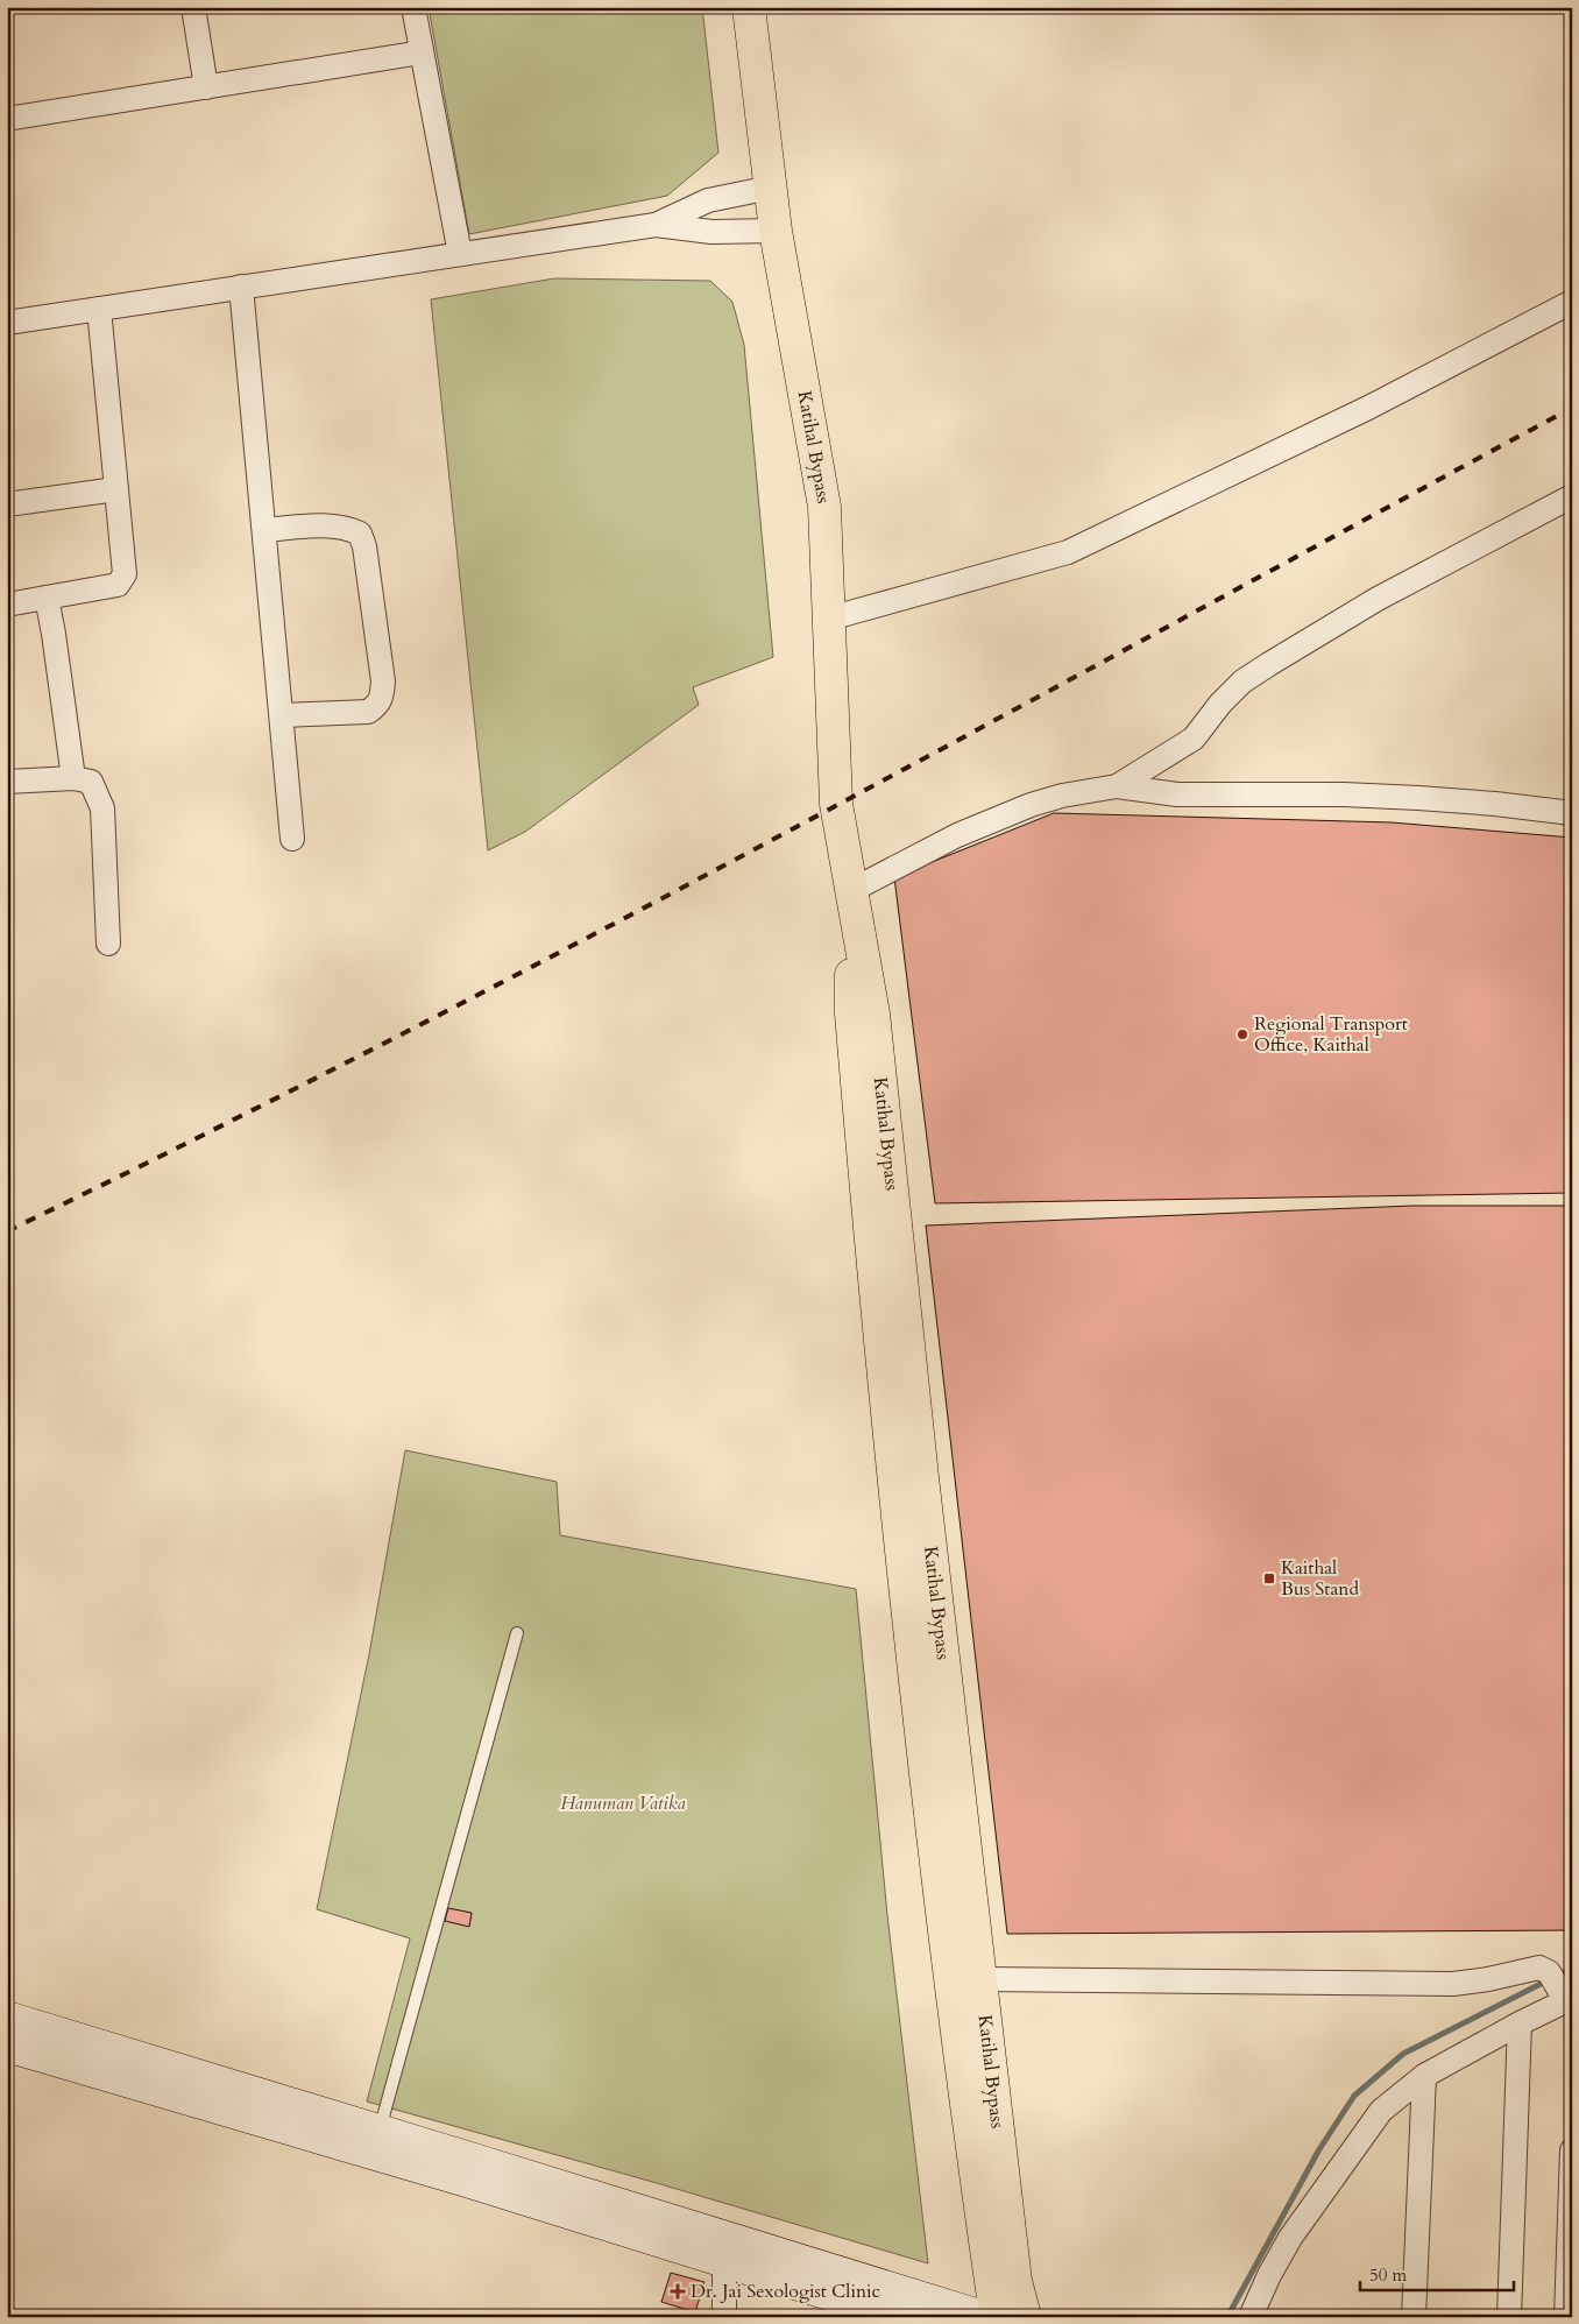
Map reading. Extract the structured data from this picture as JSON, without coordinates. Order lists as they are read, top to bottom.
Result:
{
  "streets": {
    "main road": ["Katihal Bypass"]
  },
  "parks": ["Hanuman Vatika"],
  "places": {
    "other": ["Regional Transport Office, Kaithal"],
    "transit": ["Kaithal Bus Stand"],
    "health": ["Dr. Jai Sexologist Clinic"]
  },
  "scale_bar": "50 m"
}
